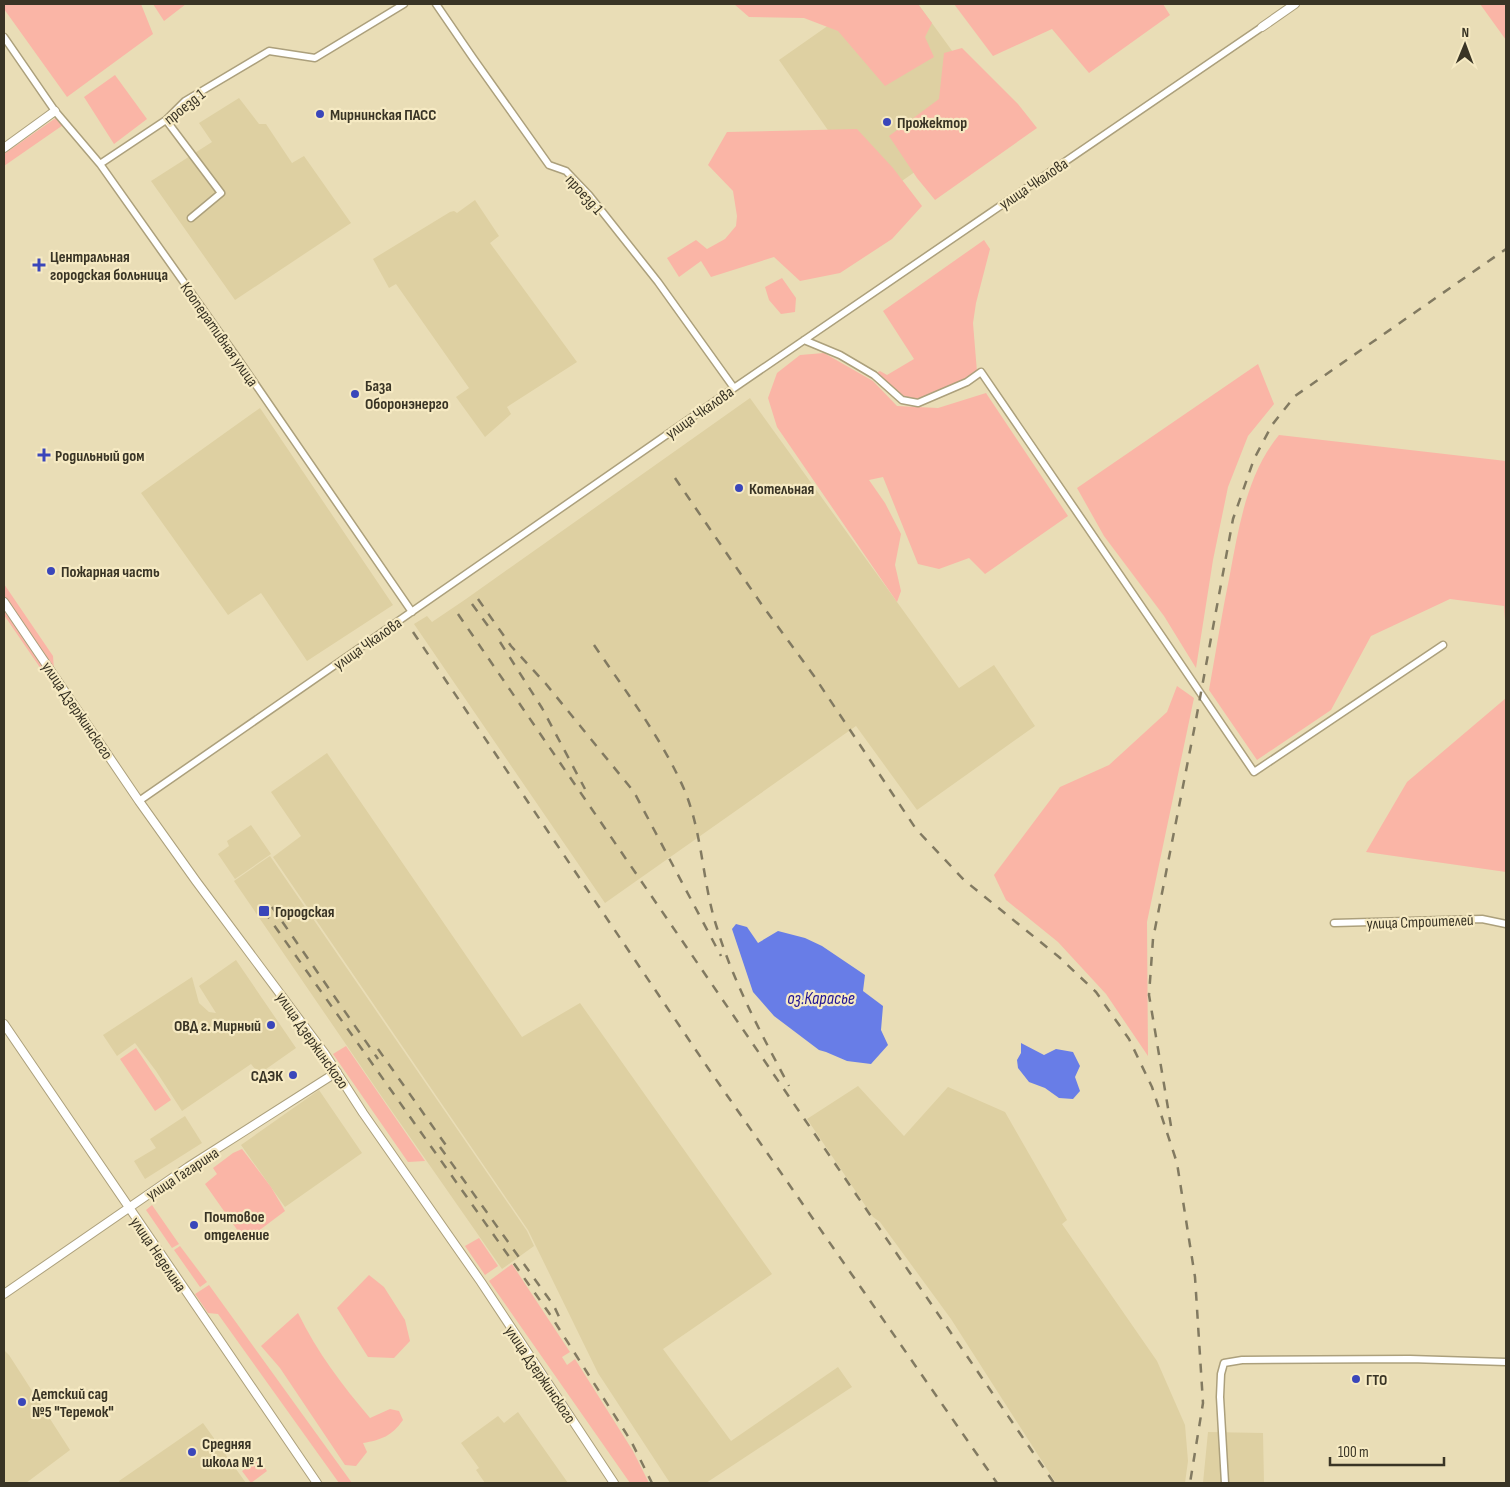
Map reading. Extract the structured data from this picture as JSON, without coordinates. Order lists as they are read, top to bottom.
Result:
{
  "streets": {
    "street": [
      "проезд 1",
      "улица Чкалова",
      "Кооперативная улица",
      "улица Дзержинского",
      "улица Строителей",
      "улица Гагарина",
      "улица Неделина"
    ]
  },
  "crossings": [
    ["проезд 1", "улица Чкалова"],
    ["проезд 1", "Кооперативная улица"],
    ["улица Чкалова", "Кооперативная улица"],
    ["улица Чкалова", "улица Дзержинского"],
    ["улица Дзержинского", "улица Гагарина"],
    ["улица Гагарина", "улица Неделина"]
  ],
  "water": ["оз.Карасье"],
  "places": {
    "other": [
      "Мирнинская ПАСС",
      "Прожектор",
      "База Оборонэнерго",
      "Котельная",
      "Пожарная часть",
      "ОВД г. Мирный",
      "СДЭК",
      "Почтовое отделение",
      "ГТО",
      "Детский сад №5 \"Теремок\"",
      "Средняя школа № 1"
    ],
    "health": ["Центральная городская больница", "Родильный дом"],
    "transit": ["Городская"]
  },
  "scale_bar": "100 m",
  "north": "top"
}
